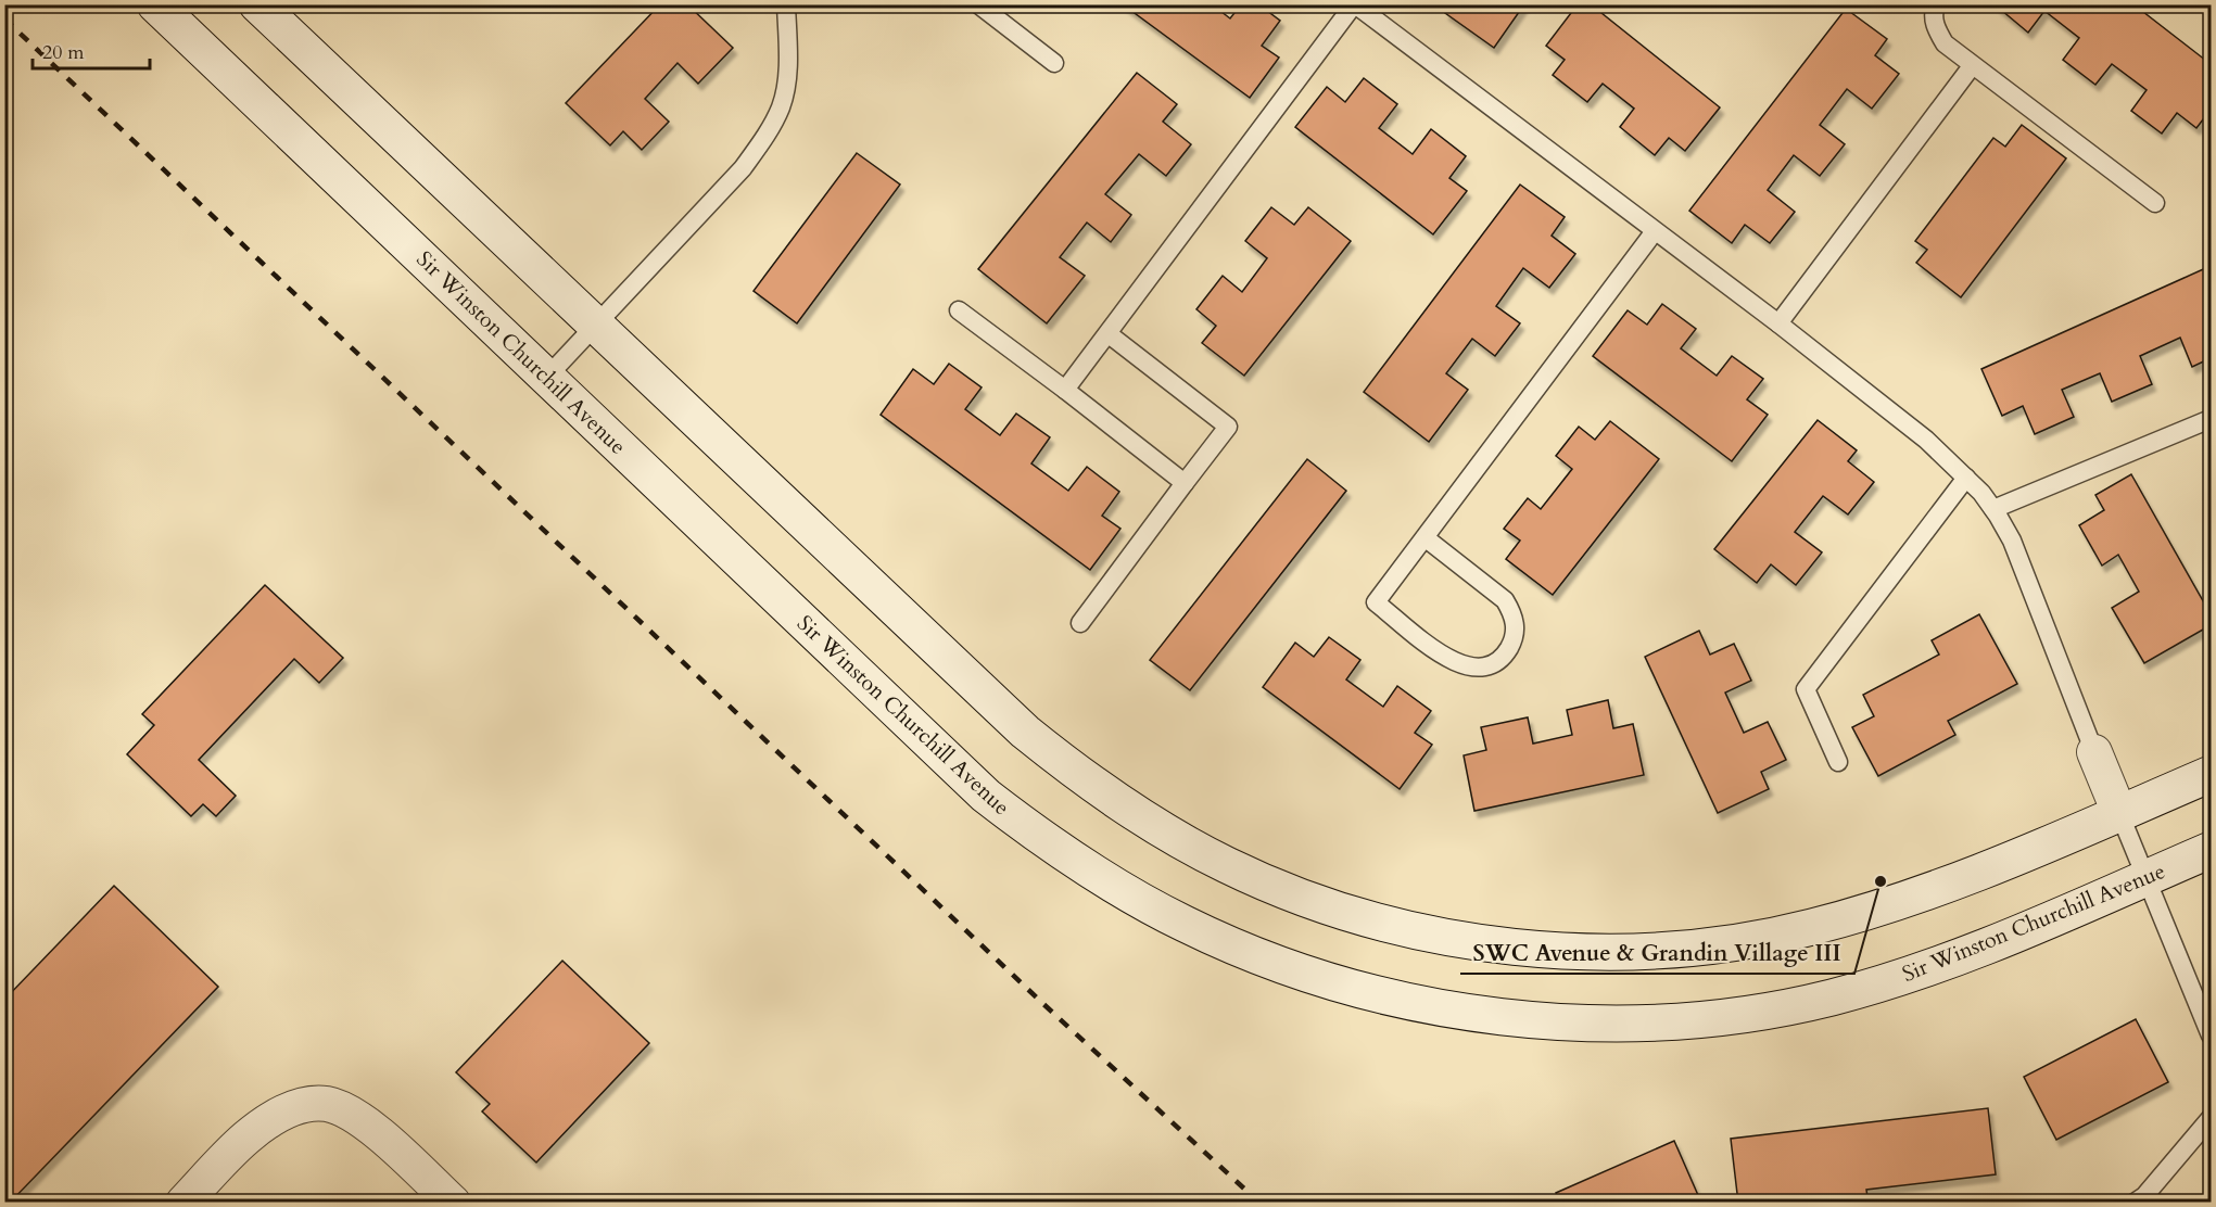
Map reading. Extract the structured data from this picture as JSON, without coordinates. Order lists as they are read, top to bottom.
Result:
{
  "streets": {
    "main road": ["Sir Winston Churchill Avenue"]
  },
  "places": ["SWC Avenue & Grandin Village III"],
  "scale_bar": "20 m"
}
